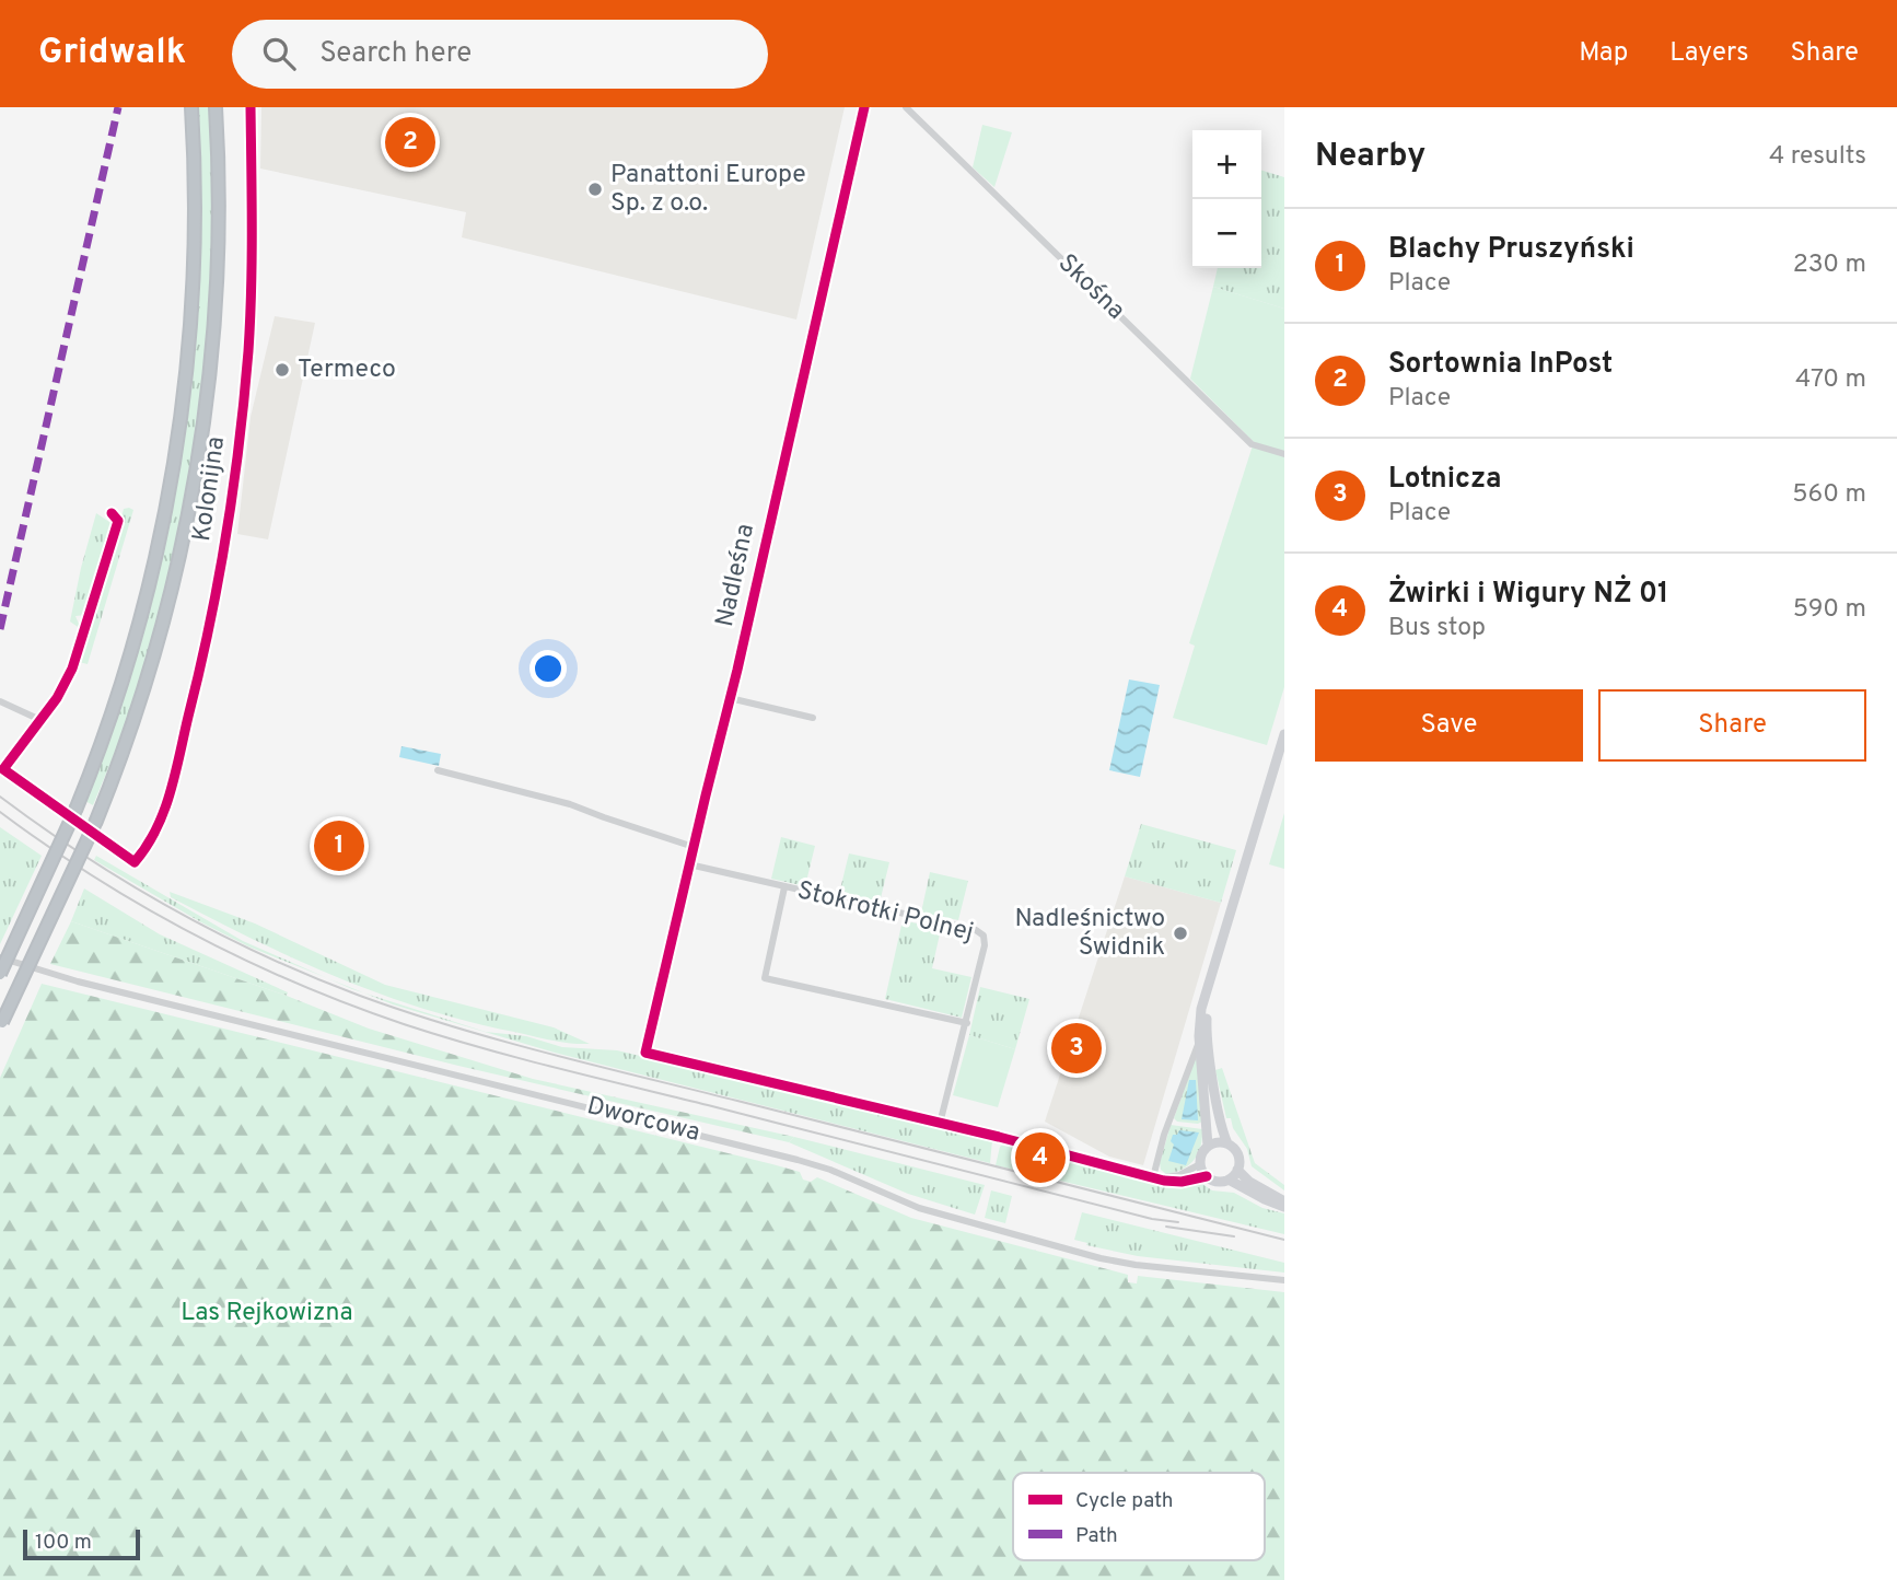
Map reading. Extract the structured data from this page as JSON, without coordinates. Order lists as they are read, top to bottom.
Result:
{
  "streets": {
    "street": [
      "Skośna",
      "Kolonijna",
      "Nadleśna",
      "Stokrotki Polnej",
      "Dworcowa"
    ]
  },
  "crossings": [
    ["Nadleśna", "Stokrotki Polnej"]
  ],
  "parks": ["Las Rejkowizna"],
  "places": ["Panattoni Europe Sp. z o.o.", "Termeco", "Nadleśnictwo Świdnik"],
  "legend": ["Cycle path", "Path"],
  "scale_bar": "100 m",
  "page": {
    "header": "Gridwalk",
    "search": "Search here",
    "nav": ["Map", "Layers", "Share"],
    "heading": ["Nearby", "4 results"],
    "pins": [
      "2",
      "1",
      "3",
      "4"
    ],
    "map_buttons": ["+", "−"],
    "list": [
      {
        "mark": "1",
        "name": "Blachy Pruszyński",
        "note": "Place",
        "value": "230 m"
      },
      {
        "mark": "2",
        "name": "Sortownia InPost",
        "note": "Place",
        "value": "470 m"
      },
      {
        "mark": "3",
        "name": "Lotnicza",
        "note": "Place",
        "value": "560 m"
      },
      {
        "mark": "4",
        "name": "Żwirki i Wigury NŻ 01",
        "note": "Bus stop",
        "value": "590 m"
      }
    ],
    "buttons": ["Save", "Share"],
    "scale": "100 m"
  }
}
